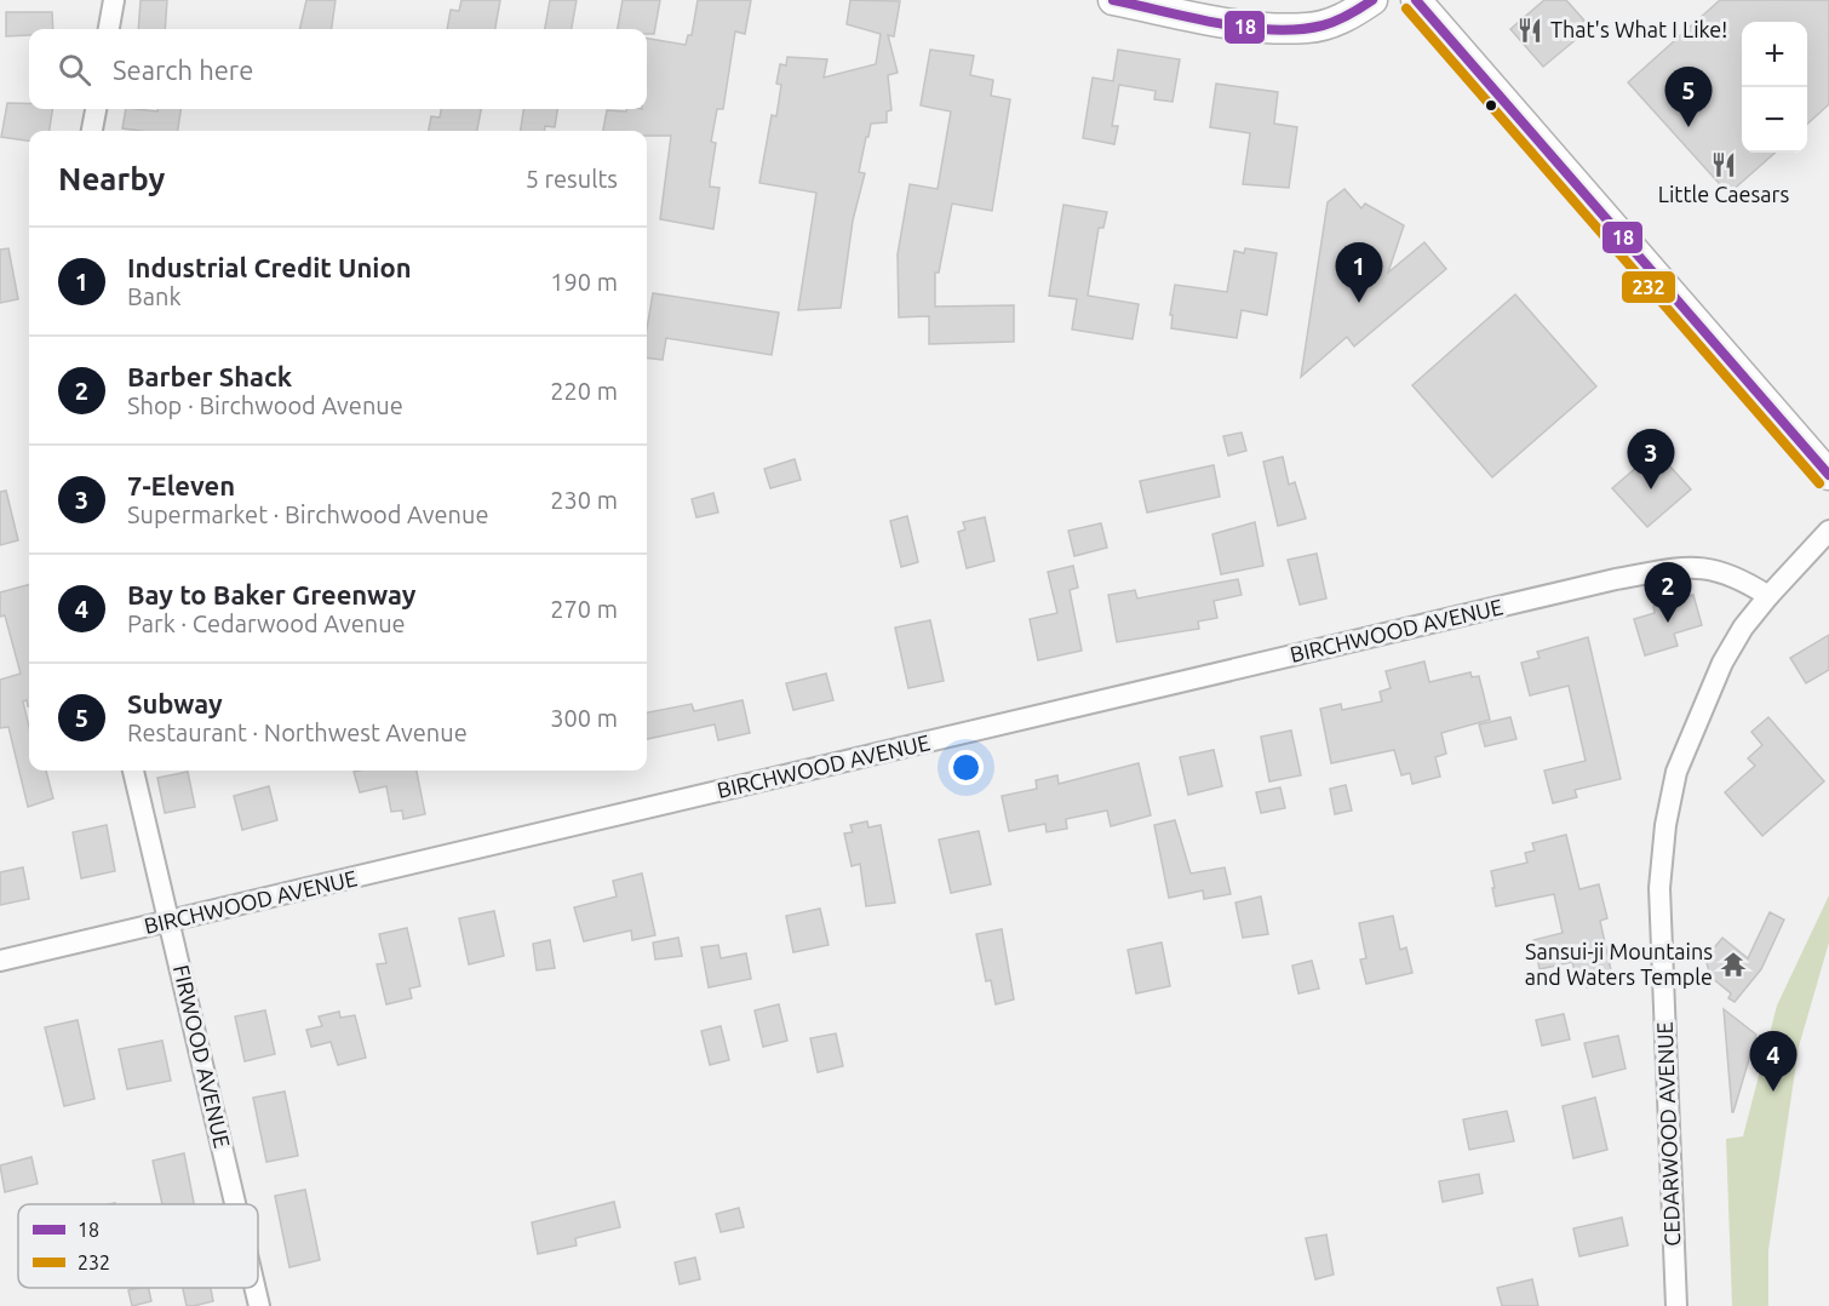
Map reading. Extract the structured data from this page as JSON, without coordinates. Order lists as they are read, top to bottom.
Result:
{
  "streets": {
    "street": ["BIRCHWOOD AVENUE", "FIRWOOD AVENUE", "CEDARWOOD AVENUE"]
  },
  "crossings": [
    ["BIRCHWOOD AVENUE", "FIRWOOD AVENUE"],
    ["BIRCHWOOD AVENUE", "CEDARWOOD AVENUE"]
  ],
  "places": {
    "restaurant": ["That's What I Like!", "Little Caesars"],
    "temple": ["Sansui-ji Mountains and Waters Temple"]
  },
  "lines": ["transit line 18", "transit line 232"],
  "legend": ["18", "232"],
  "page": {
    "map_buttons": ["+", "−"],
    "search": "Search here",
    "pins": [
      "5",
      "1",
      "3",
      "2",
      "4"
    ],
    "heading": ["Nearby", "5 results"],
    "list": [
      {
        "mark": "1",
        "name": "Industrial Credit Union",
        "note": "Bank",
        "value": "190 m"
      },
      {
        "mark": "2",
        "name": "Barber Shack",
        "note": "Shop · Birchwood Avenue",
        "value": "220 m"
      },
      {
        "mark": "3",
        "name": "7-Eleven",
        "note": "Supermarket · Birchwood Avenue",
        "value": "230 m"
      },
      {
        "mark": "4",
        "name": "Bay to Baker Greenway",
        "note": "Park · Cedarwood Avenue",
        "value": "270 m"
      },
      {
        "mark": "5",
        "name": "Subway",
        "note": "Restaurant · Northwest Avenue",
        "value": "300 m"
      }
    ]
  }
}
